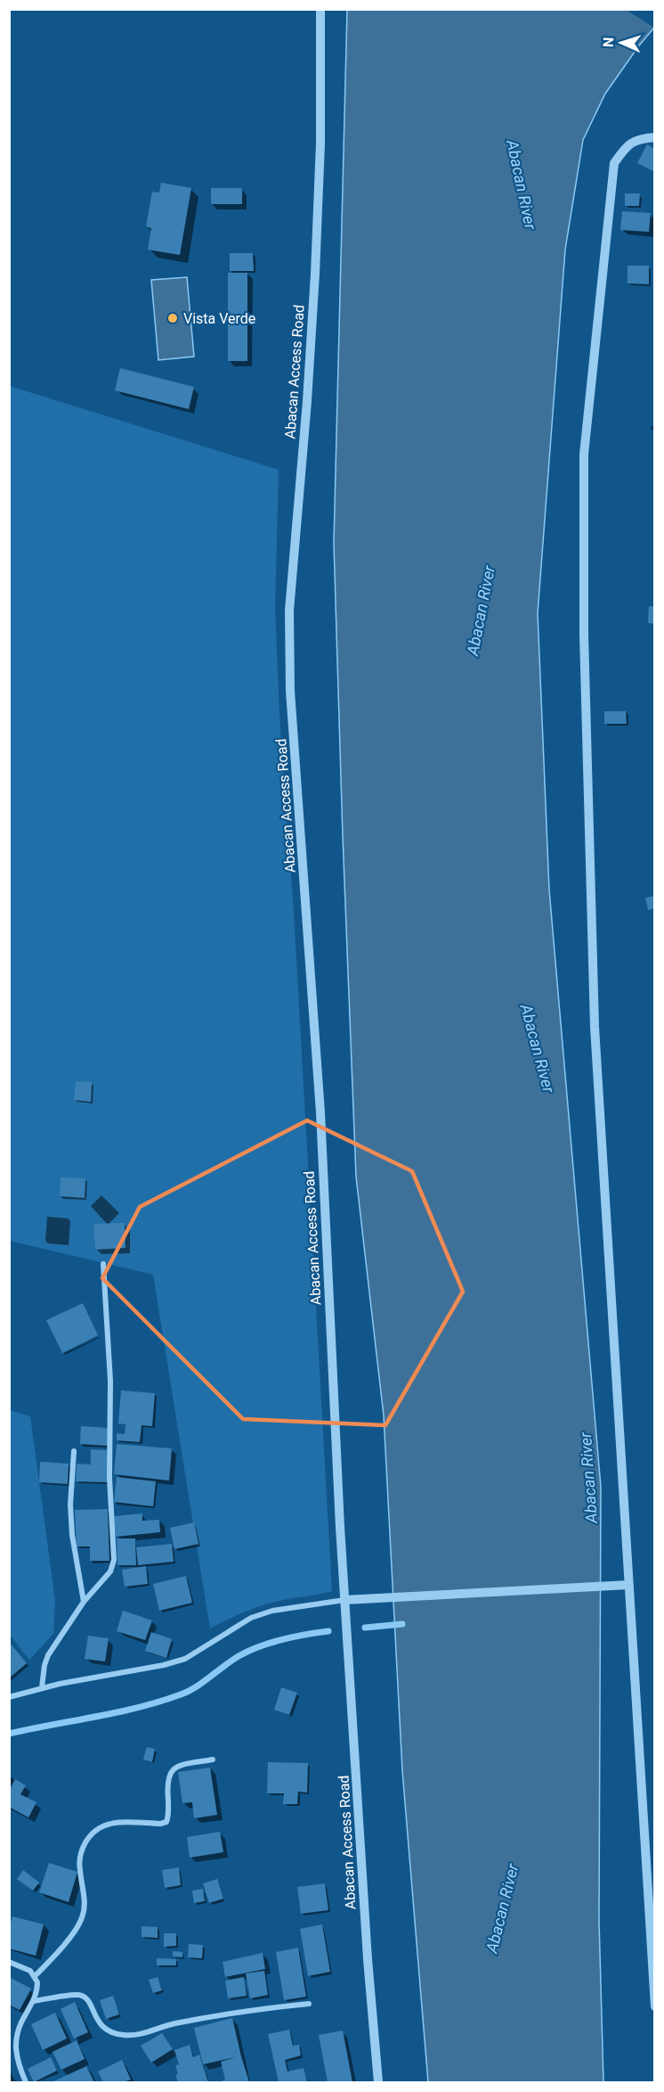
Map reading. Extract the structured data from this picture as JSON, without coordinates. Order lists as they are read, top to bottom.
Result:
{
  "streets": {
    "street": ["Abacan Access Road"]
  },
  "water": ["Abacan River"],
  "places": ["Vista Verde"],
  "north": "left"
}
